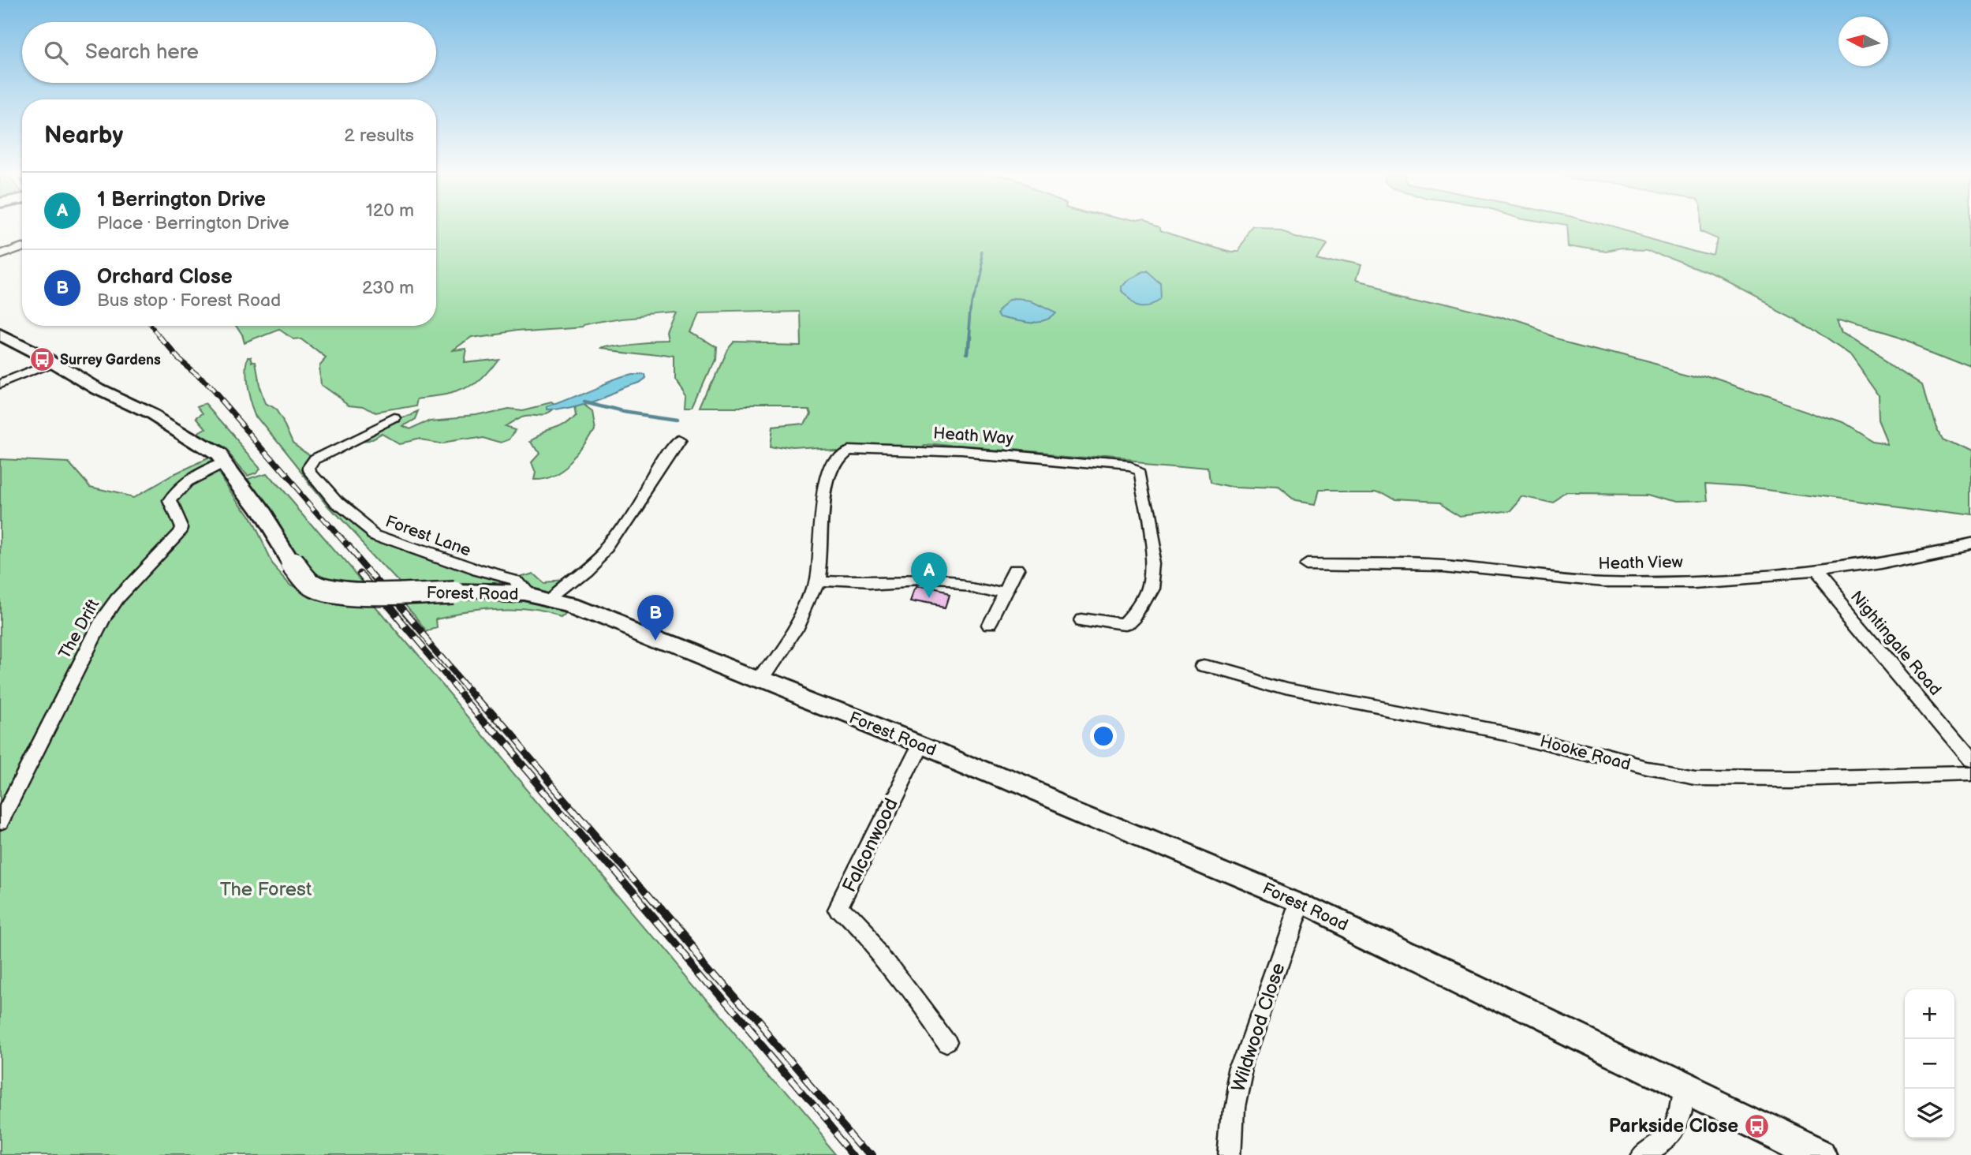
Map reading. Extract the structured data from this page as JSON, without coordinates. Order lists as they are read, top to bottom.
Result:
{
  "streets": {
    "street": [
      "Heath Way",
      "Forest Lane",
      "Heath View",
      "Forest Road",
      "The Drift",
      "Nightingale Road",
      "Hooke Road",
      "Falconwood",
      "Wildwood Close"
    ]
  },
  "crossings": [
    ["Heath Way", "Forest Road"],
    ["Forest Lane", "Forest Road"],
    ["Heath View", "Nightingale Road"],
    ["Forest Road", "The Drift"],
    ["Forest Road", "Falconwood"],
    ["Forest Road", "Wildwood Close"]
  ],
  "parks": ["The Forest"],
  "places": {
    "bus stop": ["Surrey Gardens", "Parkside Close"]
  },
  "north": "left",
  "page": {
    "search": "Search here",
    "heading": ["Nearby", "2 results"],
    "list": [
      {
        "mark": "A",
        "name": "1 Berrington Drive",
        "note": "Place · Berrington Drive",
        "value": "120 m"
      },
      {
        "mark": "B",
        "name": "Orchard Close",
        "note": "Bus stop · Forest Road",
        "value": "230 m"
      }
    ],
    "pins": ["A", "B"],
    "map_buttons": ["+", "−"]
  }
}
